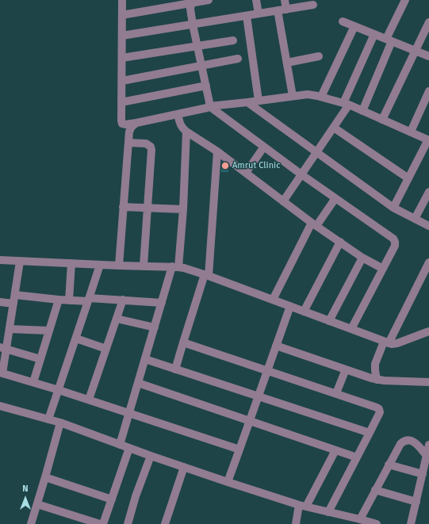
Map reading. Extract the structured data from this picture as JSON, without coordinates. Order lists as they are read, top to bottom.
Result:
{
  "places": ["Amrut Clinic"],
  "north": "top"
}
